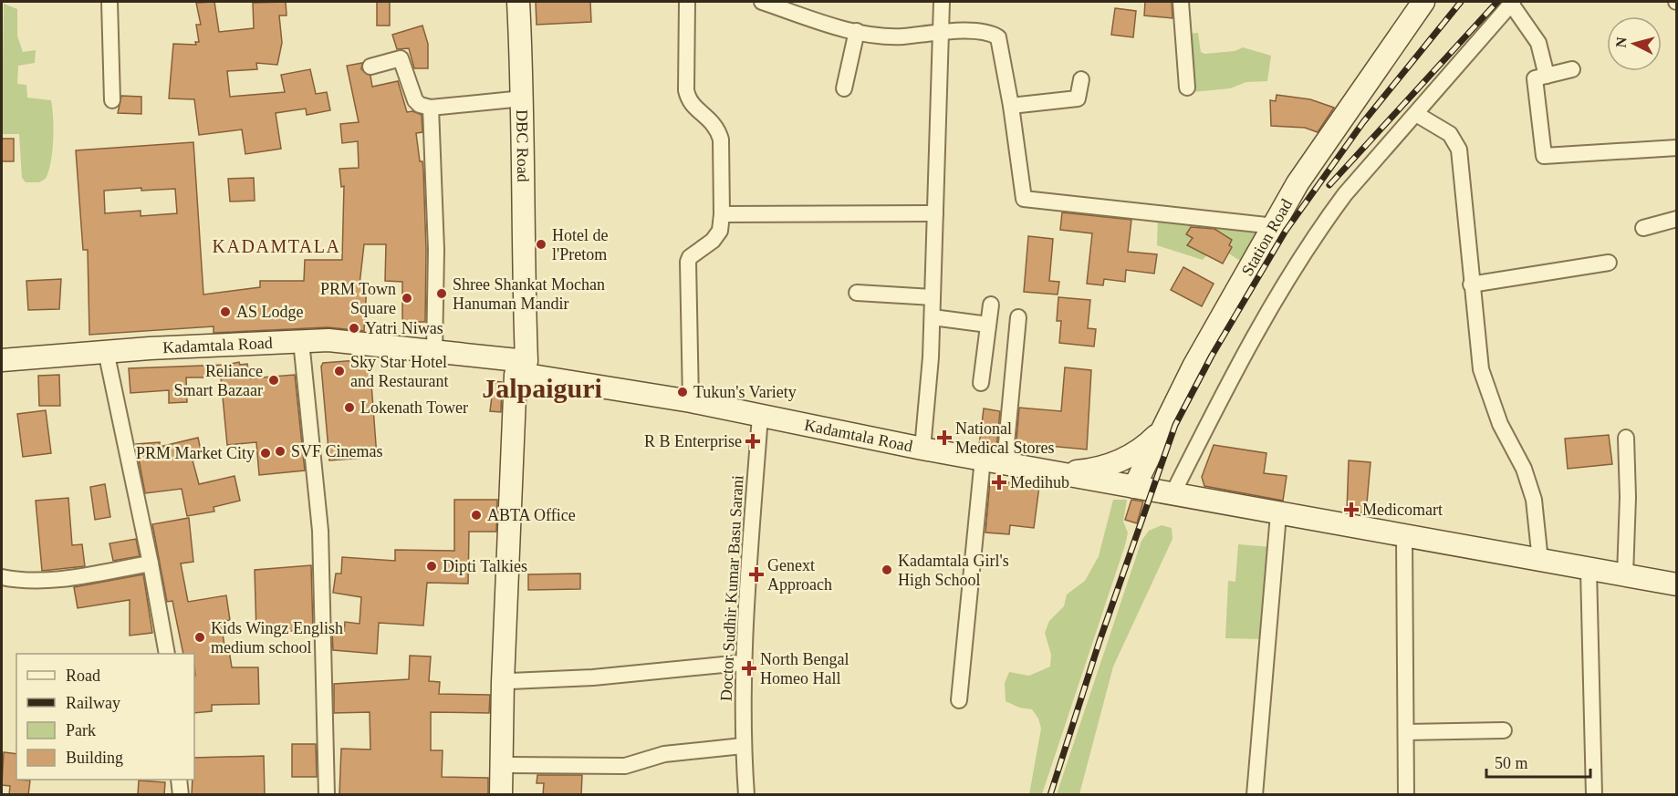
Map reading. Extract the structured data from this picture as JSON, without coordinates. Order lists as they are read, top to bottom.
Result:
{
  "streets": {
    "main road": ["DBC Road", "Station Road", "Kadamtala Road"],
    "street": ["Doctor Sudhir Kumar Basu Sarani"]
  },
  "crossings": [
    ["DBC Road", "Kadamtala Road"],
    ["Station Road", "Kadamtala Road"],
    ["Kadamtala Road", "Doctor Sudhir Kumar Basu Sarani"]
  ],
  "districts": ["KADAMTALA", "Jalpaiguri"],
  "places": {
    "other": [
      "Hotel de l'Pretom",
      "Shree Shankat Mochan Hanuman Mandir",
      "PRM Town Square",
      "AS Lodge",
      "Yatri Niwas",
      "Sky Star Hotel and Restaurant",
      "Reliance Smart Bazaar",
      "Tukun's Variety",
      "Lokenath Tower",
      "SVF Cinemas",
      "PRM Market City",
      "ABTA Office",
      "Dipti Talkies",
      "Kadamtala Girl's High School",
      "Kids Wingz English medium school"
    ],
    "health": [
      "National Medical Stores",
      "R B Enterprise",
      "Medihub",
      "Medicomart",
      "Genext Approach",
      "North Bengal Homeo Hall"
    ]
  },
  "legend": [
    "Road",
    "Railway",
    "Park",
    "Building"
  ],
  "scale_bar": "50 m",
  "north": "left"
}
